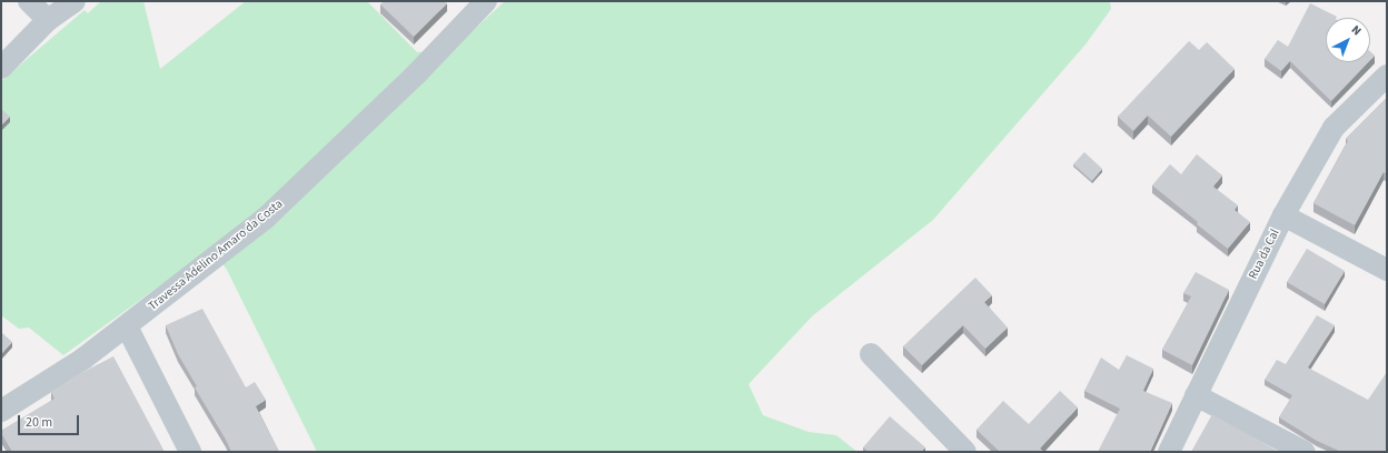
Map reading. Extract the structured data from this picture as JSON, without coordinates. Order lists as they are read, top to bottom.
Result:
{
  "streets": {
    "street": ["Rua da Cal", "Travessa Adelino Amaro da Costa"]
  },
  "scale_bar": "20 m",
  "north": "top right"
}
